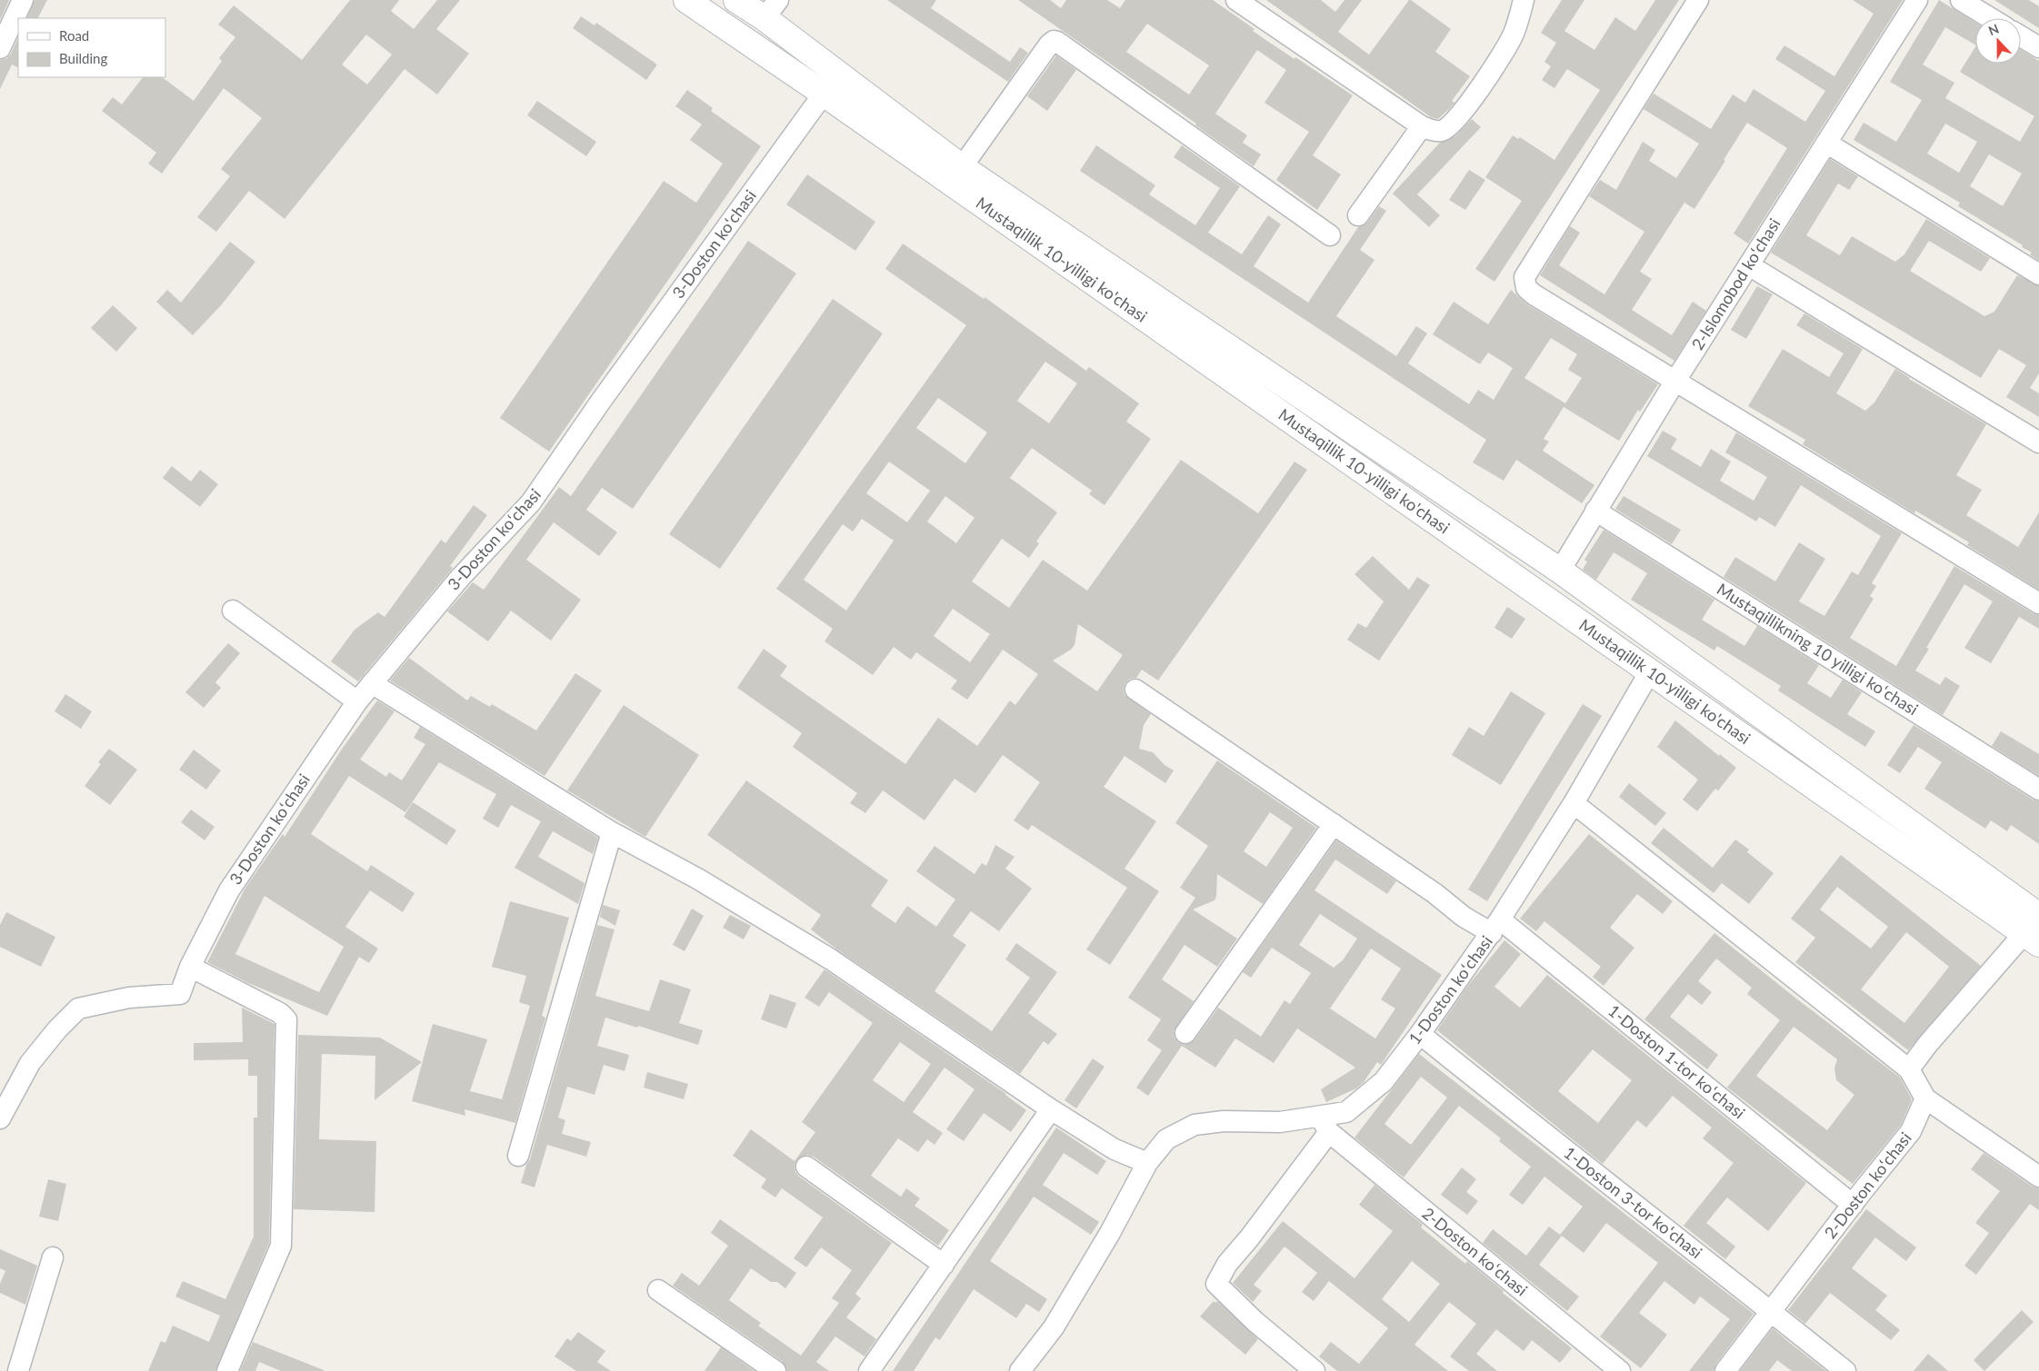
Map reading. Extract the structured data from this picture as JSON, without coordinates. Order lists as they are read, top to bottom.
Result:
{
  "streets": {
    "main road": ["Mustaqillik 10-yilligi ko'chasi"],
    "street": [
      "3-Doston koʻchasi",
      "2-Islomobod koʻchasi",
      "Mustaqillikning 10 yilligi koʻchasi",
      "1-Doston koʻchasi",
      "1-Doston 1-tor koʻchasi",
      "2-Doston koʻchasi",
      "1-Doston 3-tor koʻchasi"
    ]
  },
  "crossings": [
    ["3-Doston koʻchasi", "Mustaqillik 10-yilligi ko'chasi"],
    ["Mustaqillik 10-yilligi ko'chasi", "2-Islomobod koʻchasi"],
    ["Mustaqillik 10-yilligi ko'chasi", "1-Doston koʻchasi"],
    ["2-Islomobod koʻchasi", "Mustaqillikning 10 yilligi koʻchasi"],
    ["1-Doston koʻchasi", "1-Doston 1-tor koʻchasi"],
    ["1-Doston koʻchasi", "2-Doston koʻchasi"],
    ["1-Doston koʻchasi", "1-Doston 3-tor koʻchasi"],
    ["1-Doston 1-tor koʻchasi", "2-Doston koʻchasi"],
    ["2-Doston koʻchasi", "1-Doston 3-tor koʻchasi"]
  ],
  "legend": ["Road", "Building"],
  "north": "top"
}
